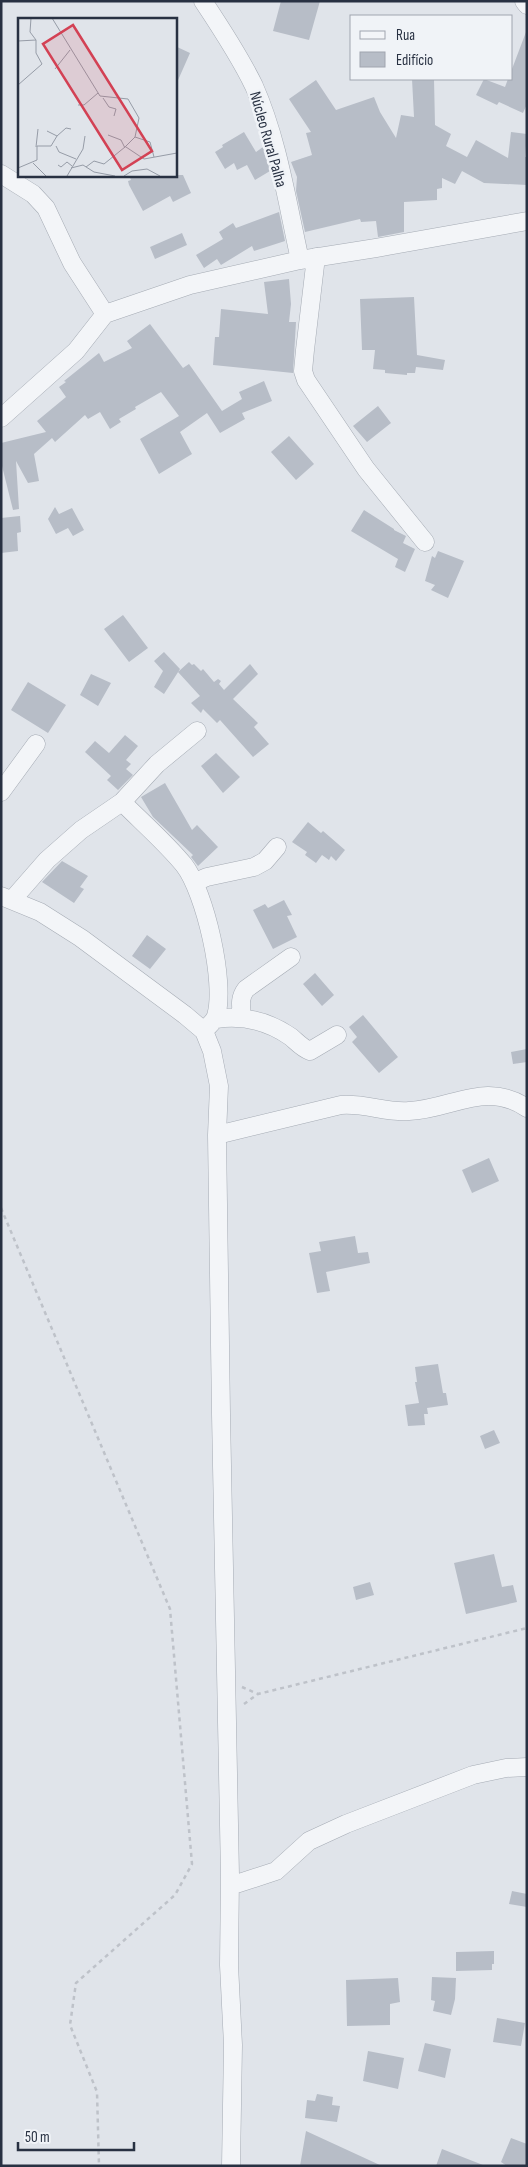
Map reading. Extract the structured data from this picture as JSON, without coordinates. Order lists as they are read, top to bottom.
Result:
{
  "streets": {
    "street": ["Núcleo Rural Palha"]
  },
  "legend": ["Rua", "Edifício"],
  "scale_bar": "50 m"
}
